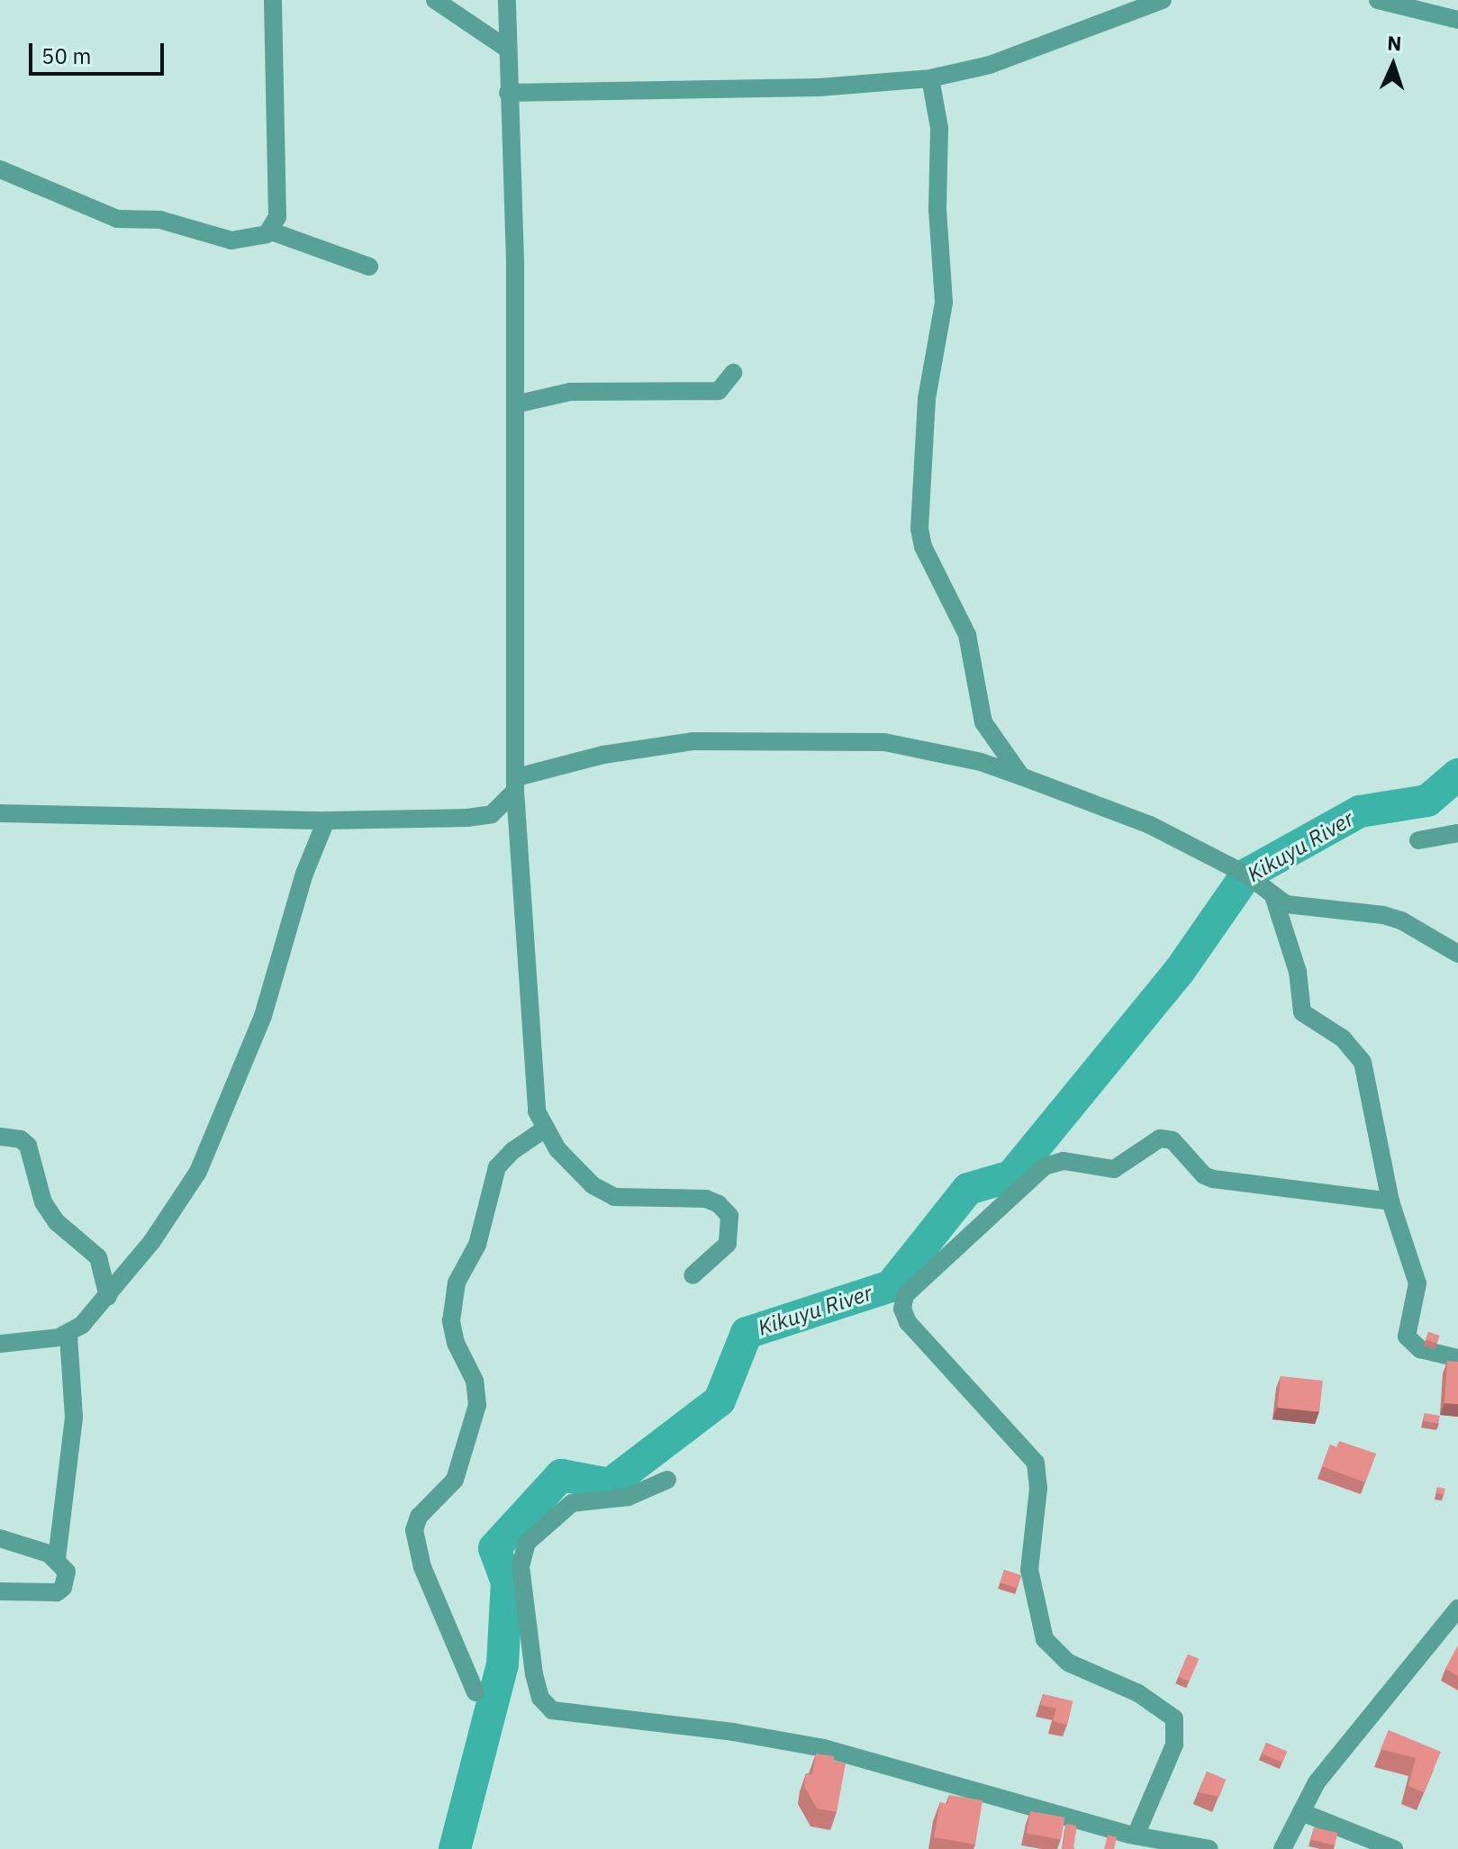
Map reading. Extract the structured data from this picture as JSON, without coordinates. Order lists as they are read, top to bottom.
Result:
{
  "water": ["Kikuyu River"],
  "scale_bar": "50 m",
  "north": "top"
}
